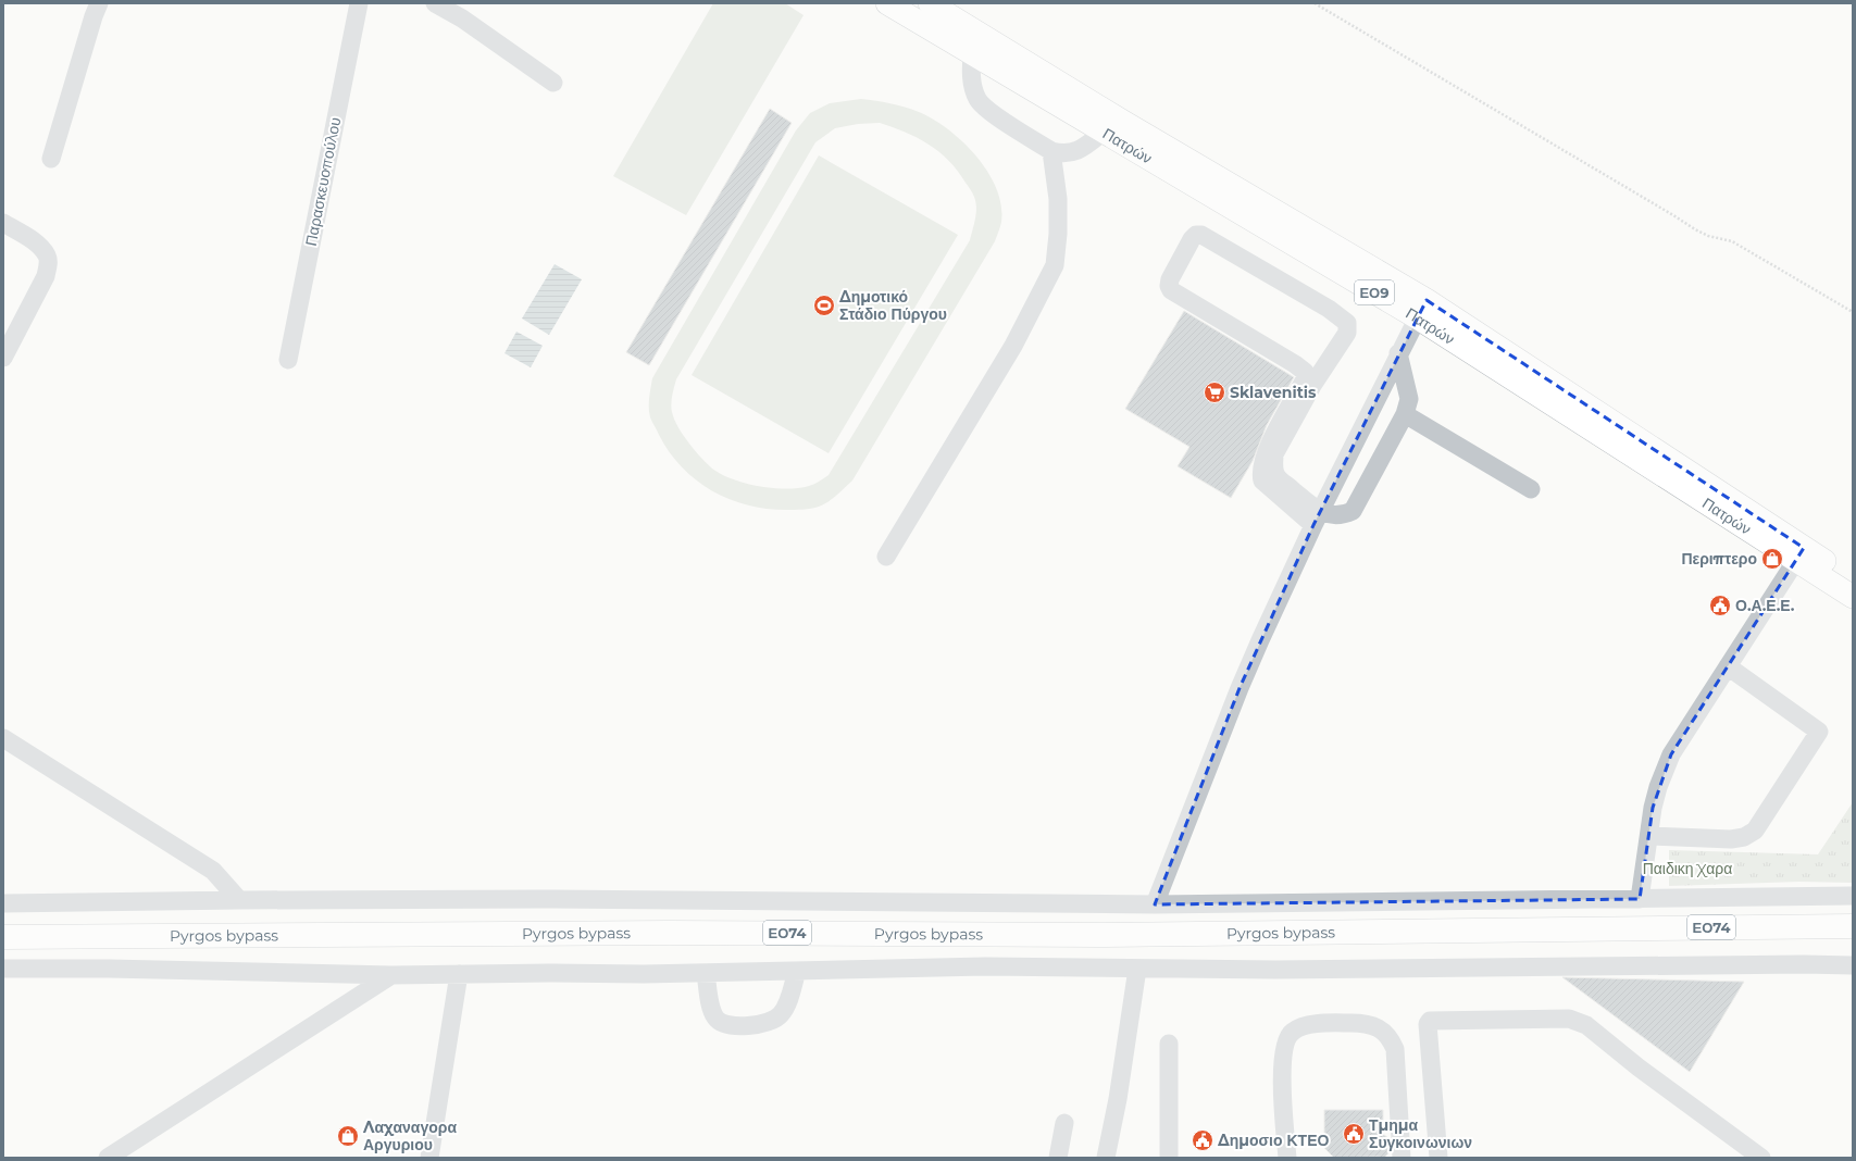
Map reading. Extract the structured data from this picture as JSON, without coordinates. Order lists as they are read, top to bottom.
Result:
{
  "streets": {
    "highway": ["ΕΟ74", "Pyrgos bypass"],
    "main road": ["Πατρών", "ΕΟ9"],
    "street": ["Παρασκευοπούλου"]
  },
  "parks": ["Παιδικη Χαρα"],
  "places": {
    "sports": ["Δημοτικό Στάδιο Πύργου"],
    "supermarket": ["Sklavenitis"],
    "shop": ["Περιπτερο", "Λαχαναγορα Αργυριου"],
    "public building": ["Ο.Α.Ε.Ε.", "Τμημα Συγκοινωνιων", "Δημοσιο ΚΤΕΟ"]
  }
}
